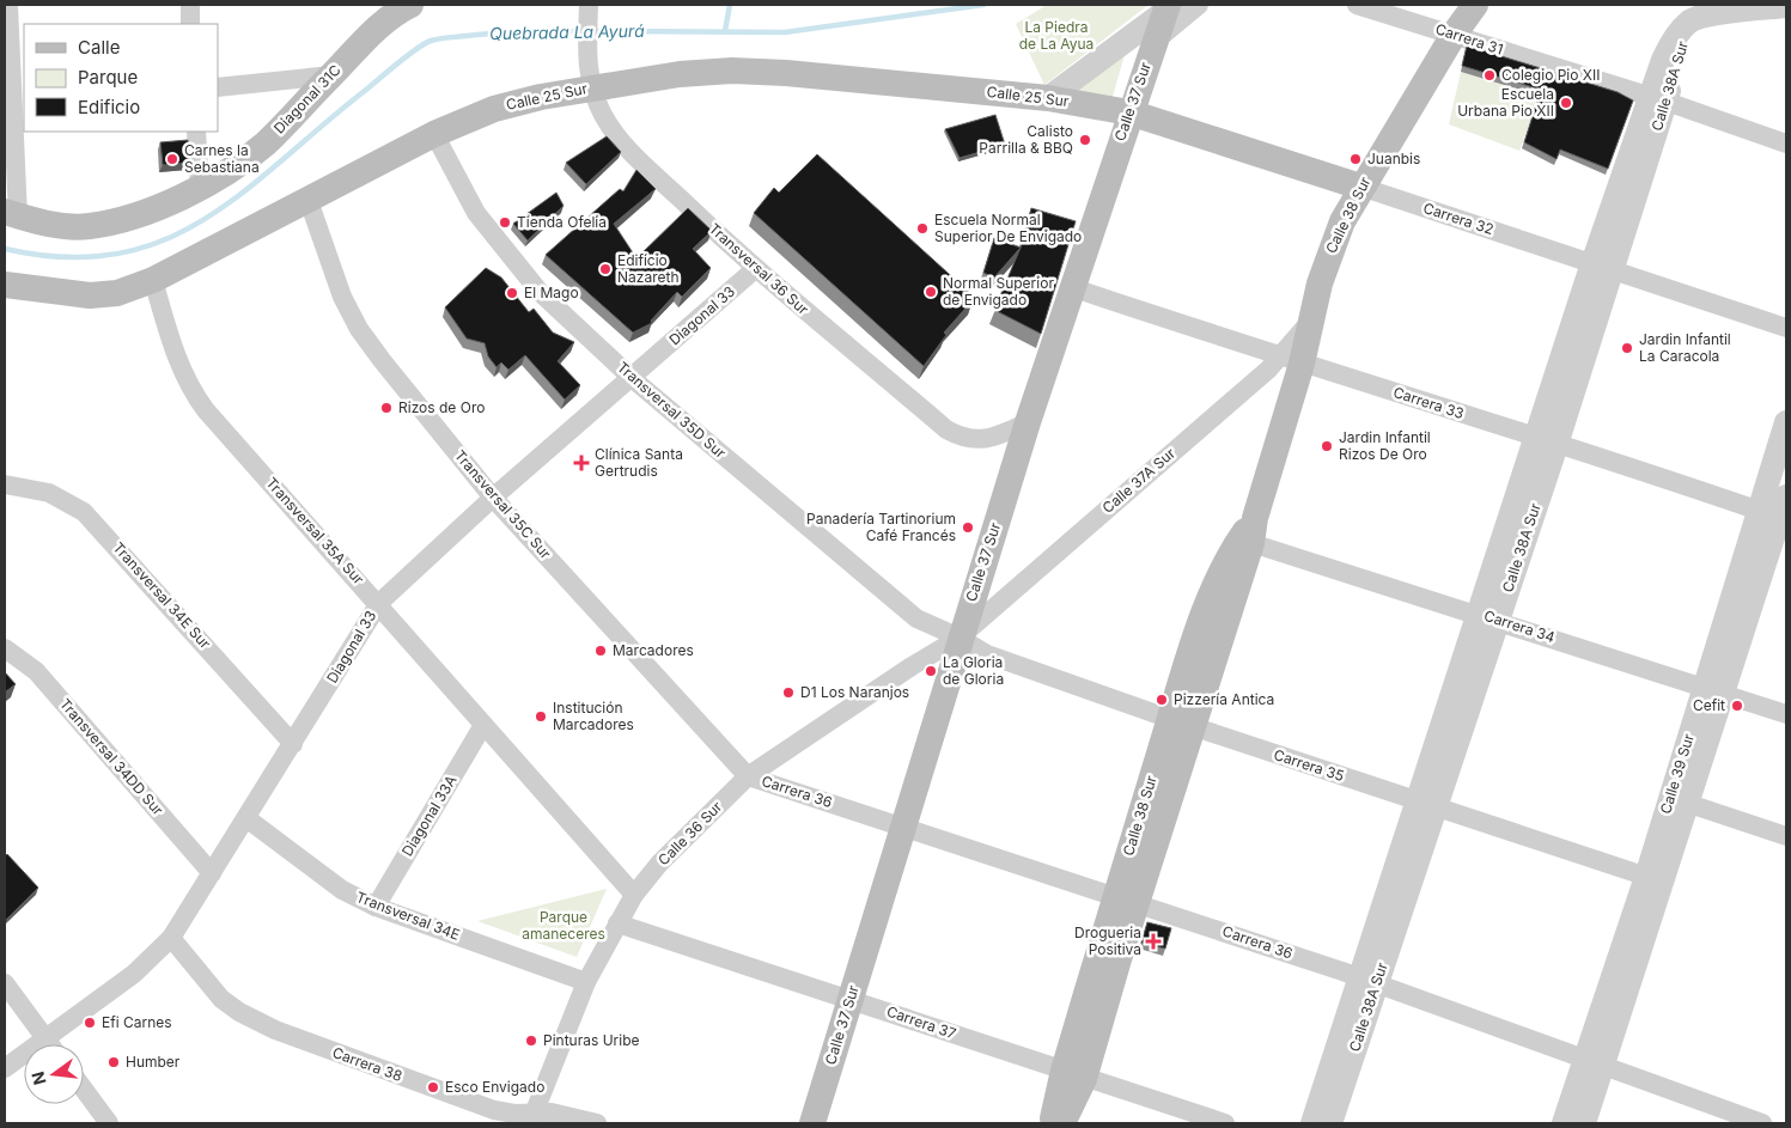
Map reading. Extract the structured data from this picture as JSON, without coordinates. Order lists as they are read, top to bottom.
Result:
{
  "streets": {
    "main road": [
      "Calle 25 Sur",
      "Diagonal 31C",
      "Calle 37 Sur",
      "Calle 38 Sur",
      "Carrera 32"
    ],
    "street": [
      "Carrera 31",
      "Calle 38A Sur",
      "Transversal 36 Sur",
      "Diagonal 33",
      "Carrera 33",
      "Transversal 35D Sur",
      "Calle 37A Sur",
      "Transversal 35C Sur",
      "Transversal 35A Sur",
      "Transversal 34E Sur",
      "Carrera 34",
      "Transversal 34DD Sur",
      "Carrera 35",
      "Calle 39 Sur",
      "Carrera 36",
      "Diagonal 33A",
      "Calle 36 Sur",
      "Transversal 34E",
      "Carrera 37",
      "Carrera 38"
    ]
  },
  "crossings": [
    ["Carrera 31", "Calle 38A Sur"],
    ["Carrera 31", "Calle 38 Sur"],
    ["Calle 38A Sur", "Carrera 32"],
    ["Calle 38A Sur", "Carrera 33"],
    ["Calle 38A Sur", "Carrera 34"],
    ["Calle 38A Sur", "Carrera 35"],
    ["Calle 38A Sur", "Carrera 36"],
    ["Calle 25 Sur", "Calle 37 Sur"],
    ["Calle 25 Sur", "Carrera 32"],
    ["Calle 25 Sur", "Transversal 36 Sur"],
    ["Calle 25 Sur", "Transversal 35D Sur"],
    ["Calle 25 Sur", "Transversal 35C Sur"],
    ["Calle 25 Sur", "Transversal 35A Sur"],
    ["Calle 37 Sur", "Carrera 32"],
    ["Calle 37 Sur", "Transversal 36 Sur"],
    ["Calle 37 Sur", "Carrera 33"],
    ["Calle 37 Sur", "Transversal 35D Sur"],
    ["Calle 37 Sur", "Calle 37A Sur"],
    ["Calle 37 Sur", "Carrera 35"],
    ["Calle 37 Sur", "Carrera 36"],
    ["Calle 37 Sur", "Calle 36 Sur"],
    ["Calle 37 Sur", "Carrera 37"],
    ["Calle 38 Sur", "Carrera 32"],
    ["Calle 38 Sur", "Carrera 33"],
    ["Calle 38 Sur", "Calle 37A Sur"],
    ["Calle 38 Sur", "Carrera 34"],
    ["Calle 38 Sur", "Carrera 35"],
    ["Calle 38 Sur", "Carrera 36"],
    ["Calle 38 Sur", "Carrera 37"],
    ["Transversal 36 Sur", "Diagonal 33"],
    ["Diagonal 33", "Transversal 35D Sur"],
    ["Diagonal 33", "Transversal 35C Sur"],
    ["Diagonal 33", "Transversal 35A Sur"],
    ["Diagonal 33", "Transversal 34E Sur"],
    ["Diagonal 33", "Transversal 34DD Sur"],
    ["Diagonal 33", "Transversal 34E"],
    ["Diagonal 33", "Carrera 38"],
    ["Carrera 33", "Calle 37A Sur"],
    ["Carrera 33", "Calle 39 Sur"],
    ["Transversal 35D Sur", "Calle 37A Sur"],
    ["Transversal 35D Sur", "Carrera 35"],
    ["Transversal 35D Sur", "Calle 36 Sur"],
    ["Calle 37A Sur", "Carrera 35"],
    ["Calle 37A Sur", "Calle 36 Sur"],
    ["Transversal 35C Sur", "Carrera 36"],
    ["Transversal 35C Sur", "Calle 36 Sur"],
    ["Transversal 35A Sur", "Diagonal 33A"],
    ["Transversal 35A Sur", "Calle 36 Sur"],
    ["Carrera 34", "Calle 39 Sur"],
    ["Carrera 35", "Calle 39 Sur"],
    ["Carrera 35", "Calle 36 Sur"],
    ["Calle 39 Sur", "Carrera 36"],
    ["Carrera 36", "Calle 36 Sur"],
    ["Diagonal 33A", "Transversal 34E"],
    ["Calle 36 Sur", "Transversal 34E"],
    ["Calle 36 Sur", "Carrera 37"],
    ["Calle 36 Sur", "Carrera 38"]
  ],
  "water": ["Quebrada La Ayurá"],
  "parks": ["La Piedra de La Ayua", "Parque amaneceres"],
  "places": {
    "other": [
      "Colegio Pio XII",
      "Escuela Urbana Pio XII",
      "Calisto Parrilla & BBQ",
      "Carnes la Sebastiana",
      "Juanbis",
      "Tienda Ofelia",
      "Escuela Normal Superior De Envigado",
      "Edificio Nazareth",
      "Normal Superior de Envigado",
      "El Mago",
      "Jardin Infantil La Caracola",
      "Rizos de Oro",
      "Jardin Infantil Rizos De Oro",
      "Panadería Tartinorium Café Francés",
      "Marcadores",
      "La Gloria de Gloria",
      "D1 Los Naranjos",
      "Pizzería Antica",
      "Cefit",
      "Institución Marcadores",
      "Efi Carnes",
      "Pinturas Uribe",
      "Humber",
      "Esco Envigado"
    ],
    "health": ["Clínica Santa Gertrudis", "Drogueria Positiva"]
  },
  "legend": ["Calle", "Parque", "Edificio"],
  "north": "left"
}
